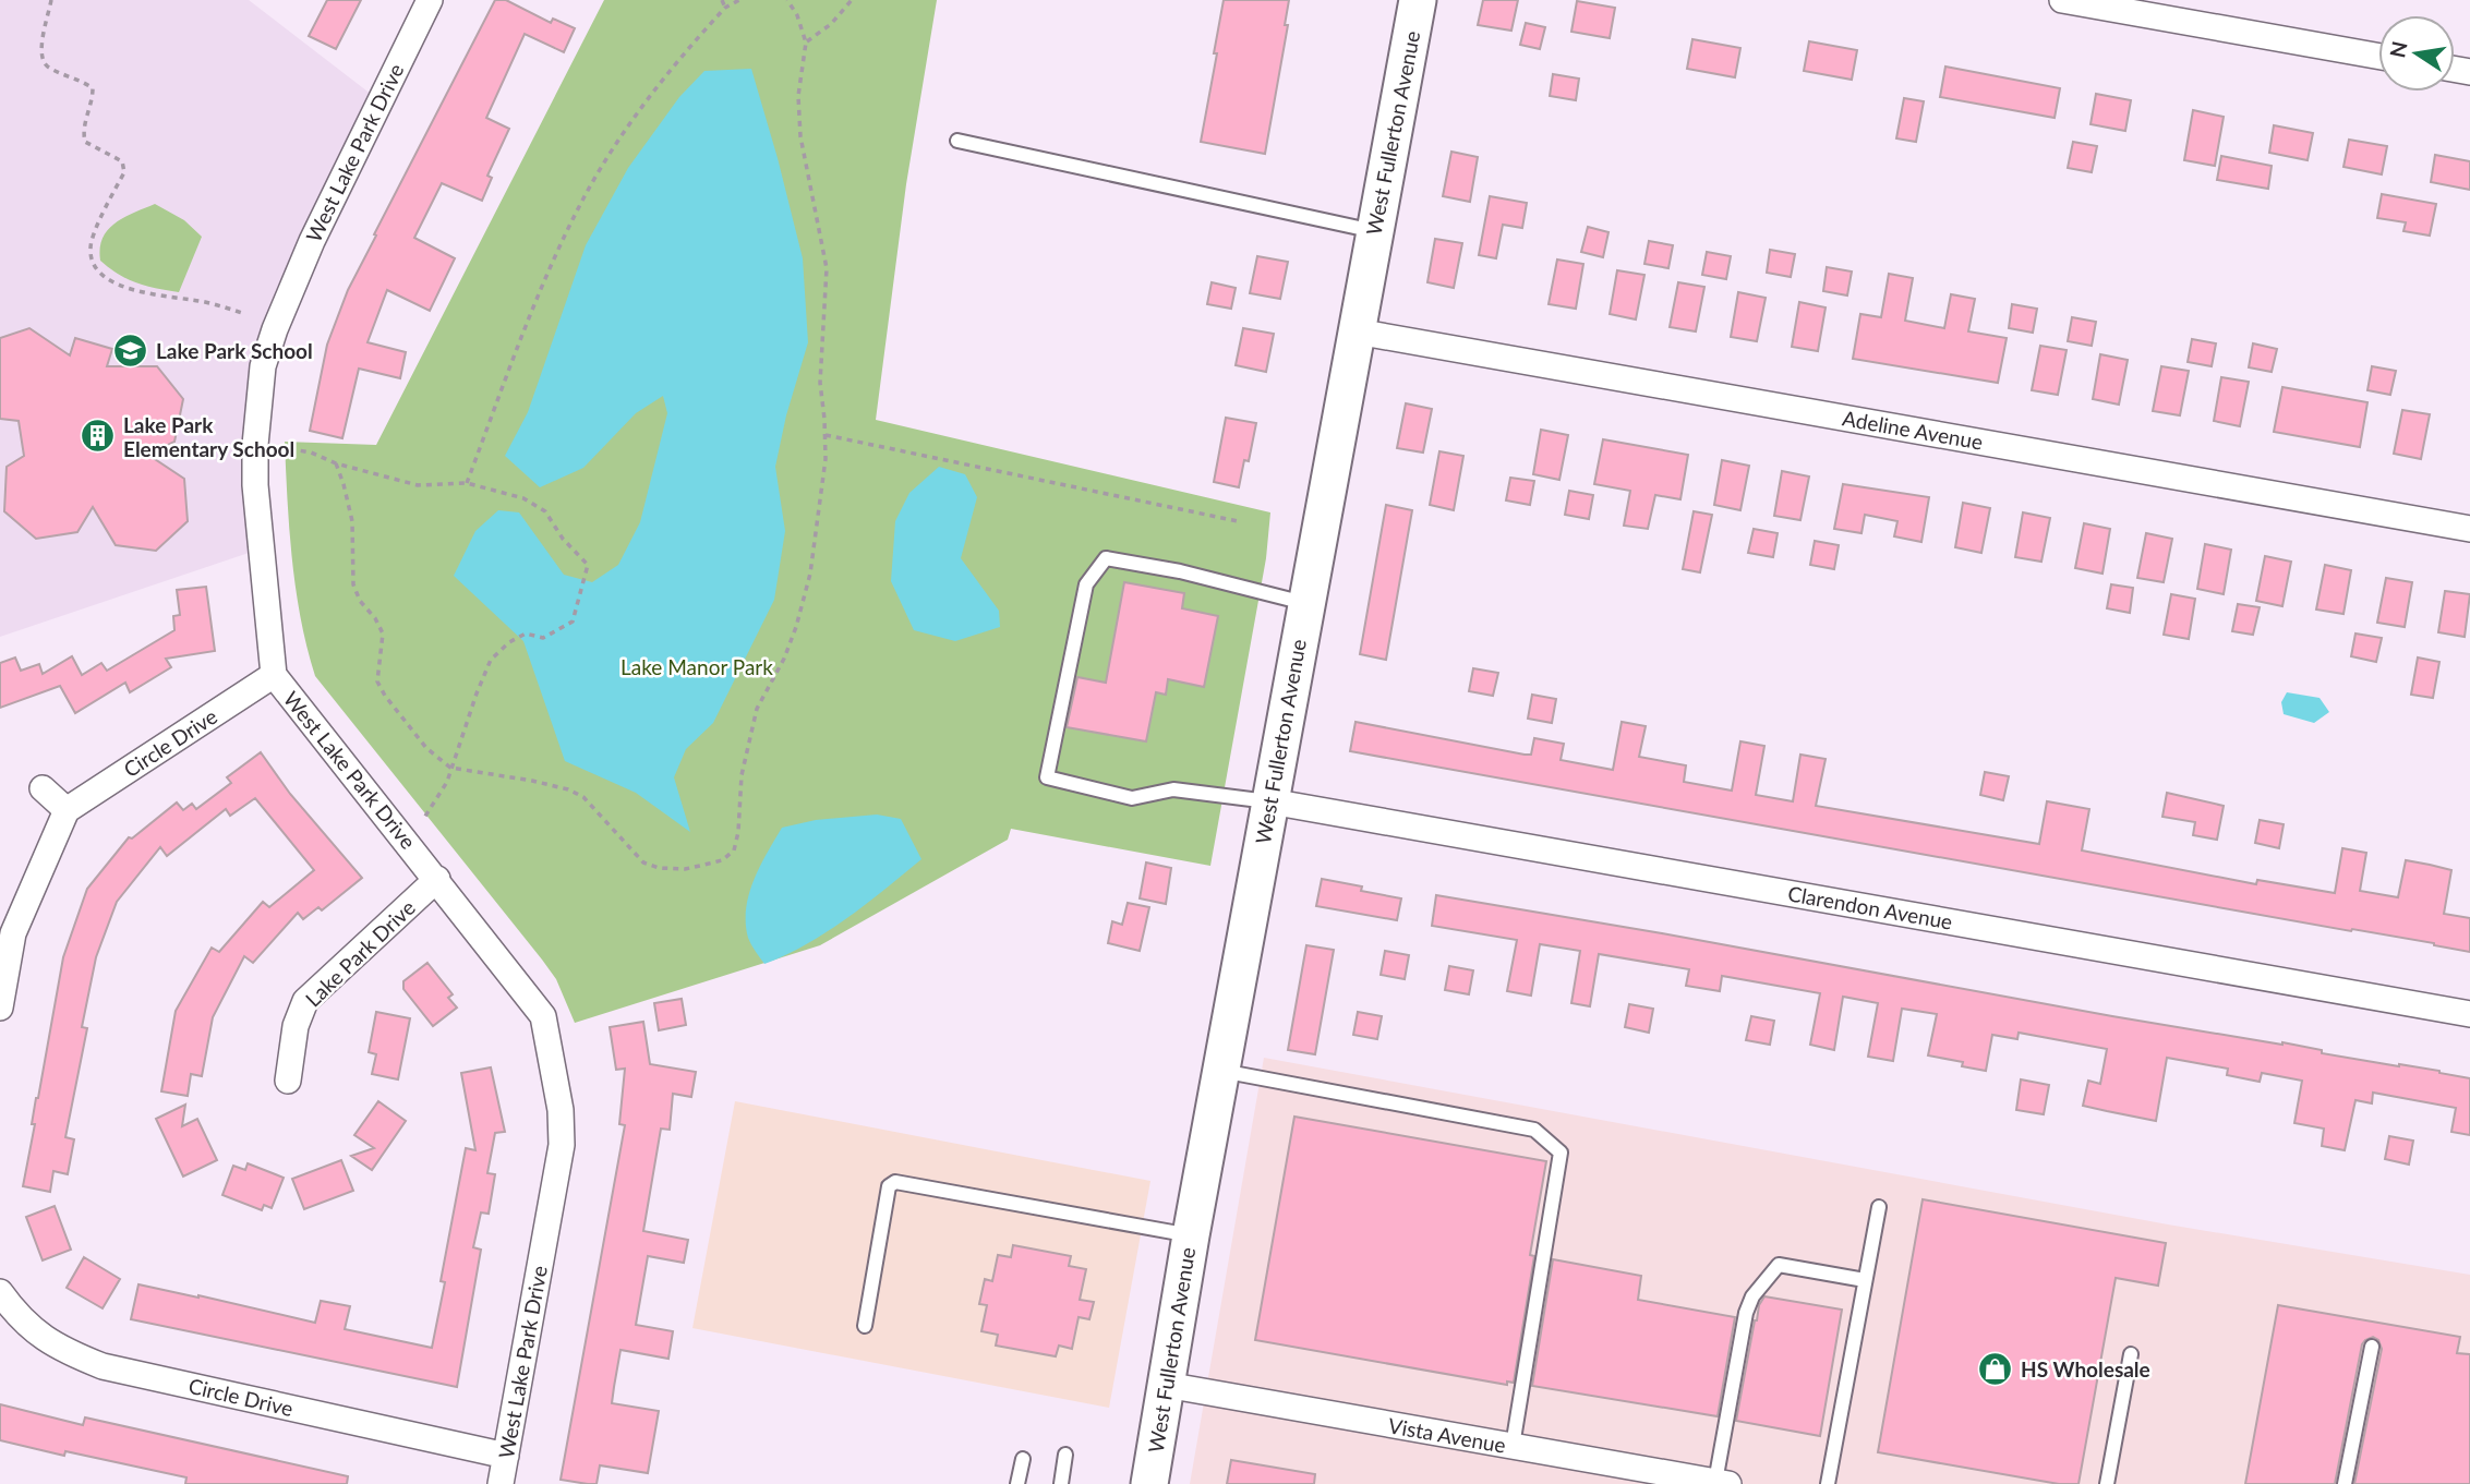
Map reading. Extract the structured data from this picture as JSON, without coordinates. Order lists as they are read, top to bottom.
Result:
{
  "streets": {
    "street": [
      "West Fullerton Avenue",
      "West Lake Park Drive",
      "Adeline Avenue",
      "Circle Drive",
      "Clarendon Avenue",
      "Lake Park Drive",
      "Vista Avenue"
    ]
  },
  "crossings": [
    ["West Fullerton Avenue", "Adeline Avenue"],
    ["West Fullerton Avenue", "Clarendon Avenue"],
    ["West Fullerton Avenue", "Vista Avenue"],
    ["West Lake Park Drive", "Circle Drive"],
    ["West Lake Park Drive", "Lake Park Drive"]
  ],
  "parks": ["Lake Manor Park"],
  "places": {
    "school or university": ["Lake Park School"],
    "building": ["Lake Park Elementary School"],
    "shop": ["HS Wholesale"]
  },
  "north": "left"
}
